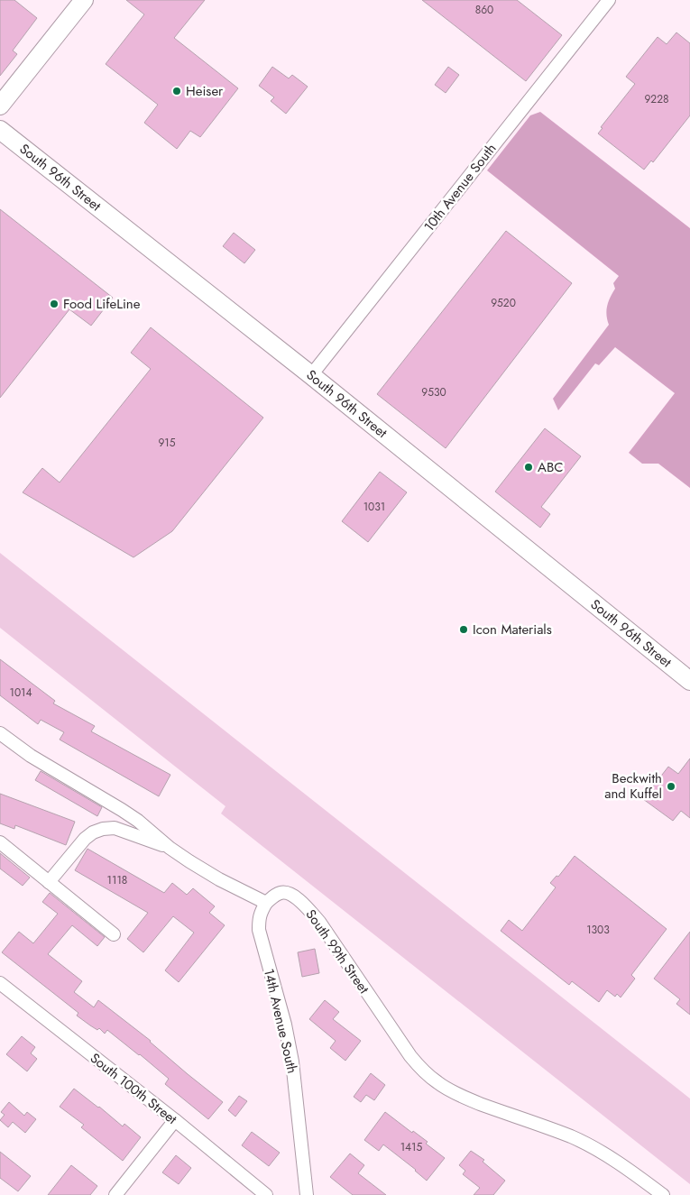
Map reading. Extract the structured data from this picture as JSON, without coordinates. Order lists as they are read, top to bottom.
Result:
{
  "streets": {
    "street": [
      "South 96th Street",
      "10th Avenue South",
      "South 99th Street",
      "14th Avenue South",
      "South 100th Street"
    ]
  },
  "crossings": [
    ["South 96th Street", "10th Avenue South"],
    ["South 99th Street", "14th Avenue South"]
  ],
  "places": [
    "Heiser",
    "Food LifeLine",
    "ABC",
    "Icon Materials",
    "Beckwith and Kuffel"
  ],
  "house_numbers": [
    "860",
    "9228",
    "9520",
    "9530",
    "915",
    "1031",
    "1014",
    "1118",
    "1303",
    "1415"
  ]
}
